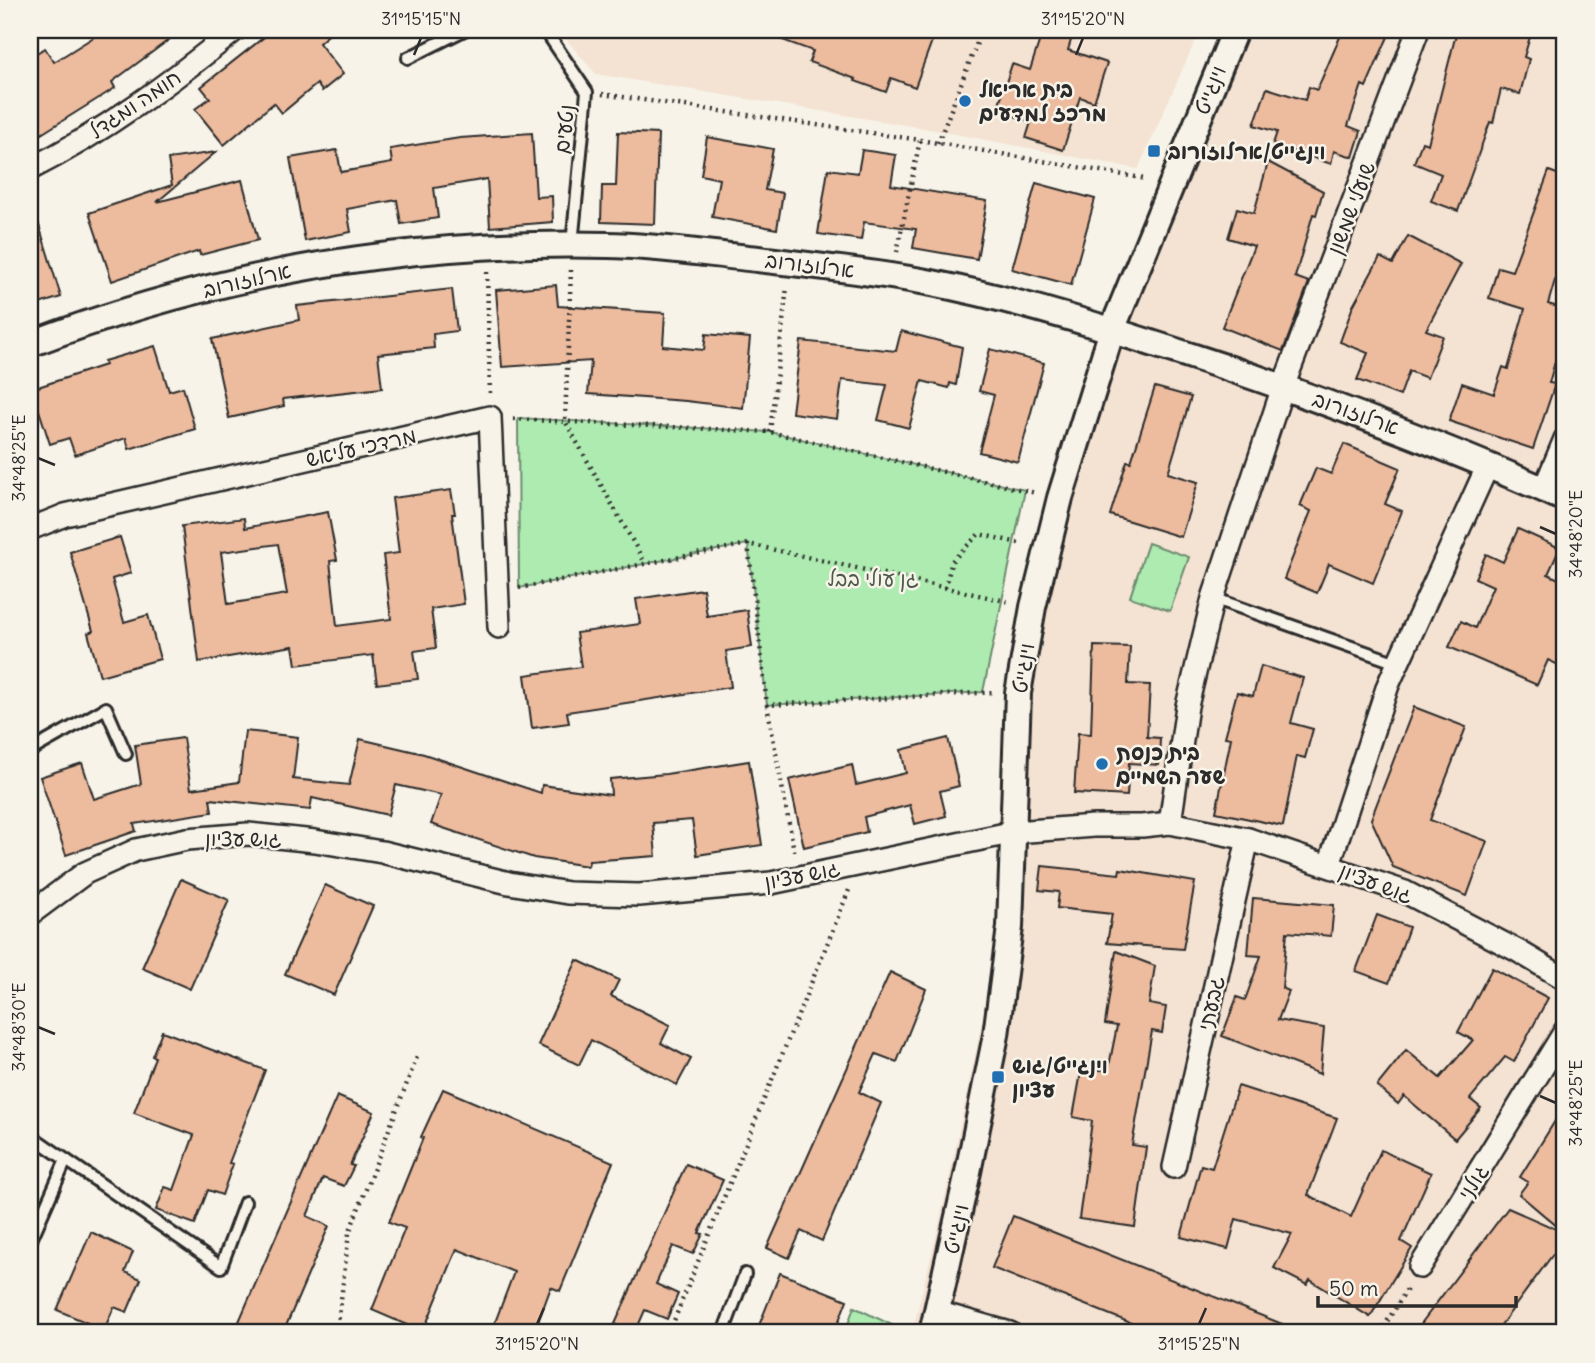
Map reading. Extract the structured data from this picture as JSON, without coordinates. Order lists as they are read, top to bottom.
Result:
{
  "streets": {
    "street": [
      "וינגייט",
      "חומה ומגדל",
      "שועלי שמשון",
      "ארלוזורוב",
      "מרדכי עליאש",
      "גוש עציון",
      "גבעתי",
      "גולני"
    ],
    "lane": ["נטעים"]
  },
  "crossings": [
    ["וינגייט", "ארלוזורוב"],
    ["וינגייט", "גוש עציון"],
    ["נטעים", "ארלוזורוב"],
    ["שועלי שמשון", "ארלוזורוב"],
    ["שועלי שמשון", "גוש עציון"],
    ["גוש עציון", "גבעתי"]
  ],
  "parks": ["גן עולי בבל"],
  "places": {
    "other": ["בית אריאל מרכז למדעים", "בית כנסת שער השמיים"],
    "transit": ["וינגייט/ארלוזורוב", "וינגייט/גוש עציון"]
  },
  "scale_bar": "50 m",
  "coordinates": [
    "31°15'15\"N",
    "31°15'20\"N",
    "34°48'25\"E",
    "34°48'20\"E",
    "34°48'30\"E",
    "31°15'25\"N"
  ]
}
